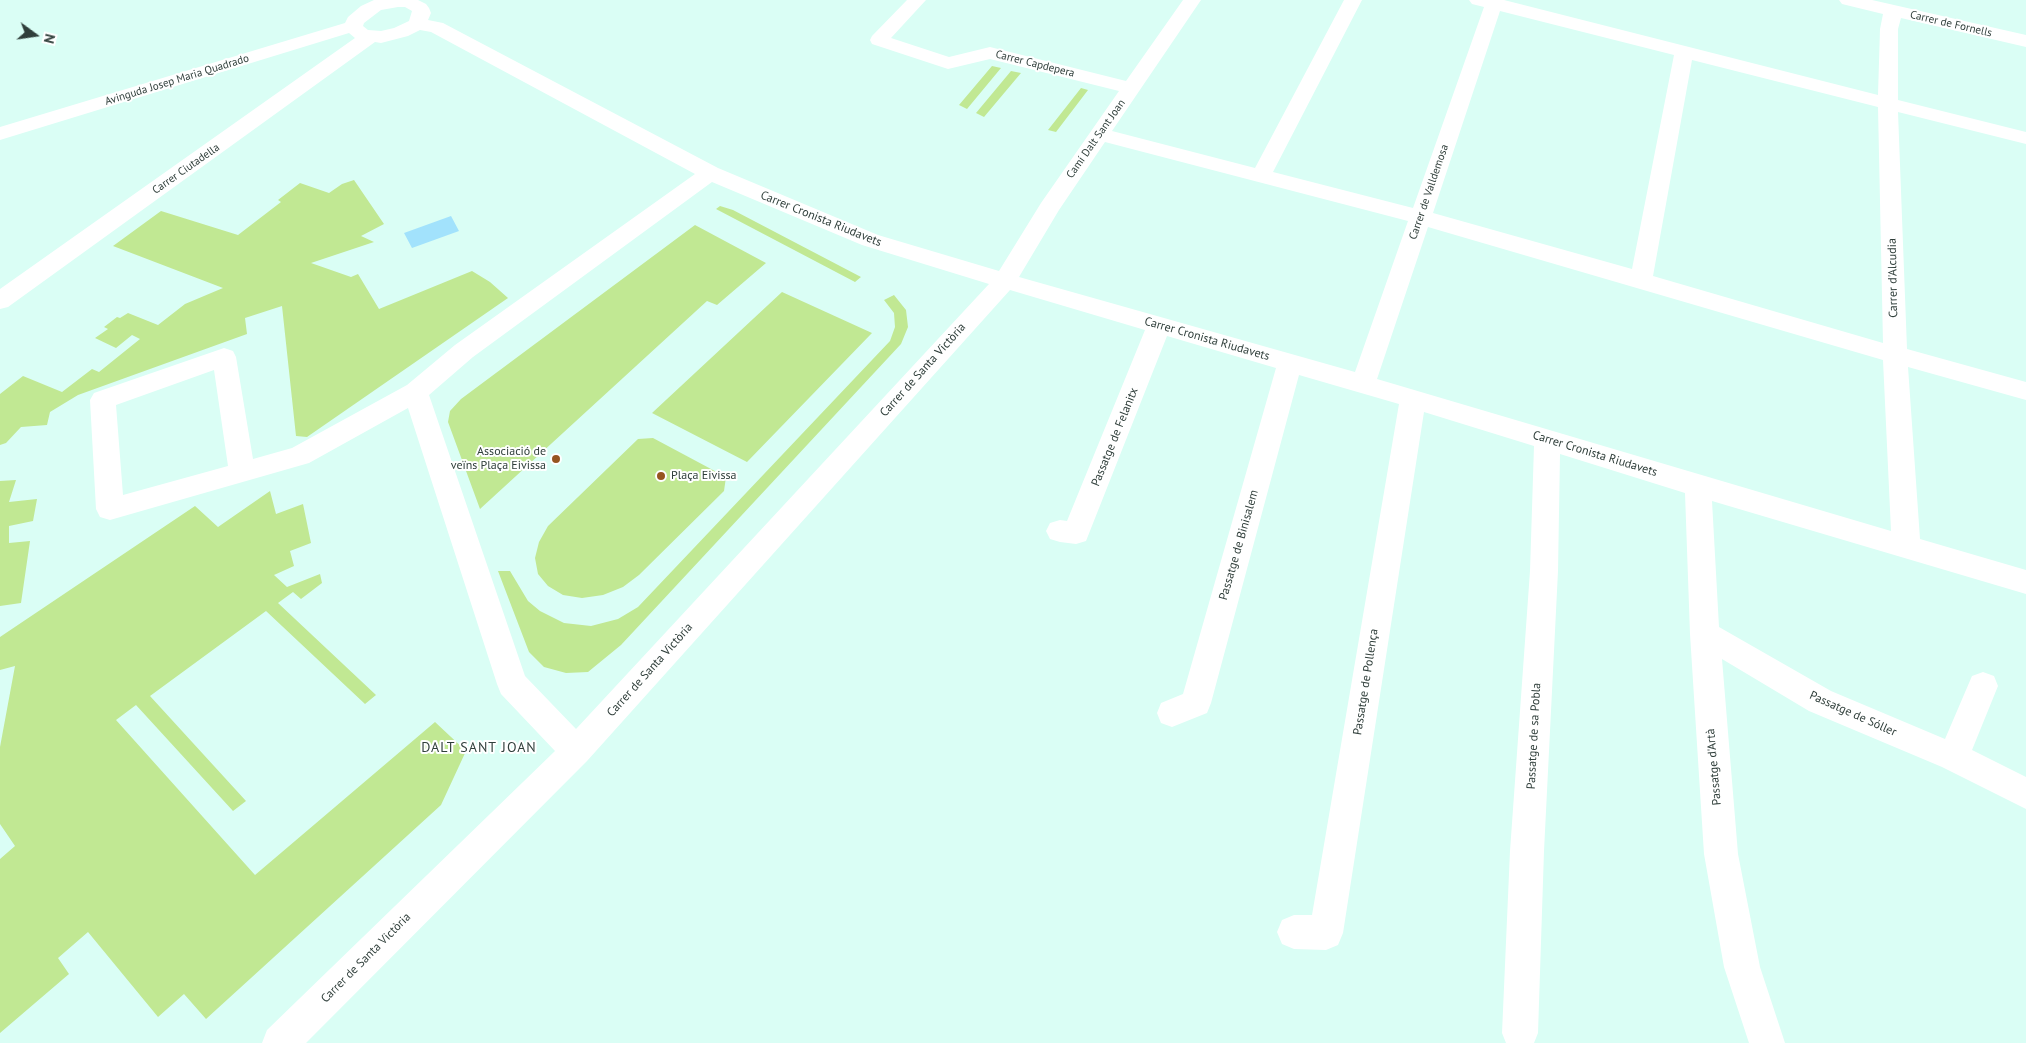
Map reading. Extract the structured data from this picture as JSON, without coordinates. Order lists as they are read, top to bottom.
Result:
{
  "streets": {
    "street": [
      "Carrer de Fornells",
      "Carrer Capdepera",
      "Avinguda Josep Maria Quadrado",
      "Camí Dalt Sant Joan",
      "Carrer Ciutadella",
      "Carrer de Valldemosa",
      "Carrer Cronista Riudavets",
      "Carrer d'Alcudia",
      "Carrer de Santa Victòria",
      "Passatge de Felanitx",
      "Passatge de Binisalem",
      "Passatge de Pollença",
      "Passatge de Sóller",
      "Passatge de sa Pobla",
      "Passatge d'Artà"
    ]
  },
  "crossings": [
    ["Carrer de Fornells", "Carrer d'Alcudia"],
    ["Carrer Capdepera", "Camí Dalt Sant Joan"],
    ["Avinguda Josep Maria Quadrado", "Carrer Ciutadella"],
    ["Avinguda Josep Maria Quadrado", "Carrer Cronista Riudavets"],
    ["Camí Dalt Sant Joan", "Carrer Cronista Riudavets"],
    ["Camí Dalt Sant Joan", "Carrer de Santa Victòria"],
    ["Carrer Ciutadella", "Carrer Cronista Riudavets"],
    ["Carrer de Valldemosa", "Carrer Cronista Riudavets"],
    ["Carrer Cronista Riudavets", "Carrer d'Alcudia"],
    ["Carrer Cronista Riudavets", "Carrer de Santa Victòria"],
    ["Carrer Cronista Riudavets", "Passatge de Felanitx"],
    ["Carrer Cronista Riudavets", "Passatge de Binisalem"],
    ["Carrer Cronista Riudavets", "Passatge de Pollença"],
    ["Carrer Cronista Riudavets", "Passatge de sa Pobla"],
    ["Carrer Cronista Riudavets", "Passatge d'Artà"],
    ["Passatge de Sóller", "Passatge d'Artà"]
  ],
  "districts": ["DALT SANT JOAN"],
  "places": ["Associació de veïns Plaça Eivissa", "Plaça Eivissa"],
  "north": "right"
}
